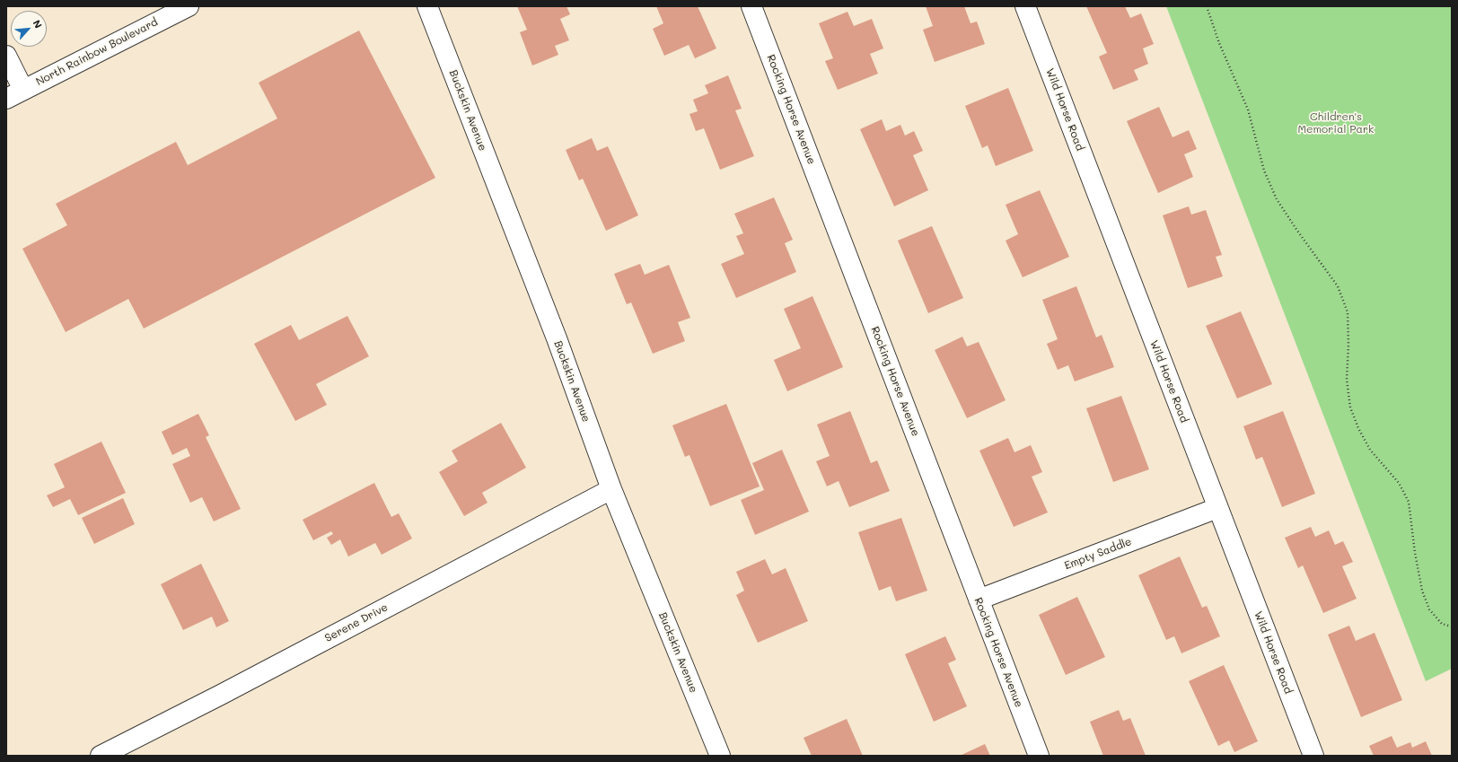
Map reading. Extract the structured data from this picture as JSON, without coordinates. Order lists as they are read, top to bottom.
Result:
{
  "streets": {
    "street": [
      "North Rainbow Boulevard",
      "Rocking Horse Avenue",
      "Wild Horse Road",
      "Buckskin Avenue",
      "Empty Saddle",
      "Serene Drive"
    ]
  },
  "crossings": [
    ["Rocking Horse Avenue", "Empty Saddle"],
    ["Wild Horse Road", "Empty Saddle"],
    ["Buckskin Avenue", "Serene Drive"]
  ],
  "parks": ["Children's Memorial Park"],
  "north": "top right"
}
